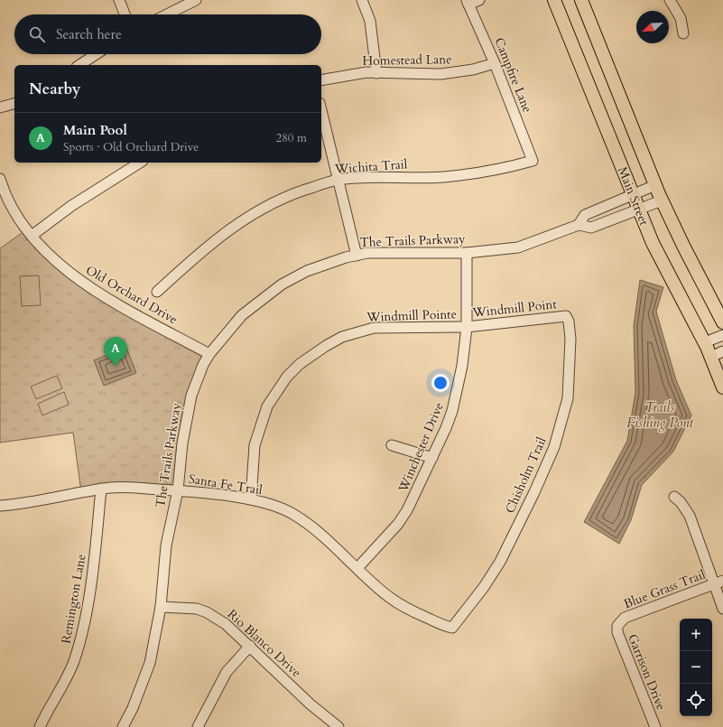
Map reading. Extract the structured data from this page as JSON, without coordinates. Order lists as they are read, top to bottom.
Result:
{
  "streets": {
    "main road": ["Main Street"],
    "street": [
      "Homestead Lane",
      "Campfire Lane",
      "Wichita Trail",
      "The Trails Parkway",
      "Old Orchard Drive",
      "Windmill Point",
      "Windmill Pointe",
      "Winchester Drive",
      "Chisholm Trail",
      "Santa Fe Trail",
      "Blue Grass Trail",
      "Remington Lane",
      "Rio Blanco Drive",
      "Garrison Drive"
    ]
  },
  "crossings": [
    ["Homestead Lane", "Campfire Lane"],
    ["Campfire Lane", "Wichita Trail"],
    ["Main Street", "The Trails Parkway"],
    ["The Trails Parkway", "Old Orchard Drive"],
    ["The Trails Parkway", "Winchester Drive"],
    ["The Trails Parkway", "Santa Fe Trail"],
    ["The Trails Parkway", "Rio Blanco Drive"],
    ["Windmill Point", "Windmill Pointe"],
    ["Windmill Point", "Winchester Drive"],
    ["Windmill Point", "Chisholm Trail"],
    ["Windmill Pointe", "Winchester Drive"],
    ["Windmill Pointe", "Santa Fe Trail"],
    ["Winchester Drive", "Santa Fe Trail"],
    ["Chisholm Trail", "Santa Fe Trail"],
    ["Santa Fe Trail", "Remington Lane"],
    ["Blue Grass Trail", "Garrison Drive"]
  ],
  "water": ["Trails Fishing Pont"],
  "north": "bottom left",
  "page": {
    "search": "Search here",
    "heading": "Nearby",
    "list": [
      {
        "mark": "A",
        "name": "Main Pool",
        "note": "Sports · Old Orchard Drive",
        "value": "280 m"
      }
    ],
    "pins": "A",
    "map_buttons": ["+", "−"]
  }
}
